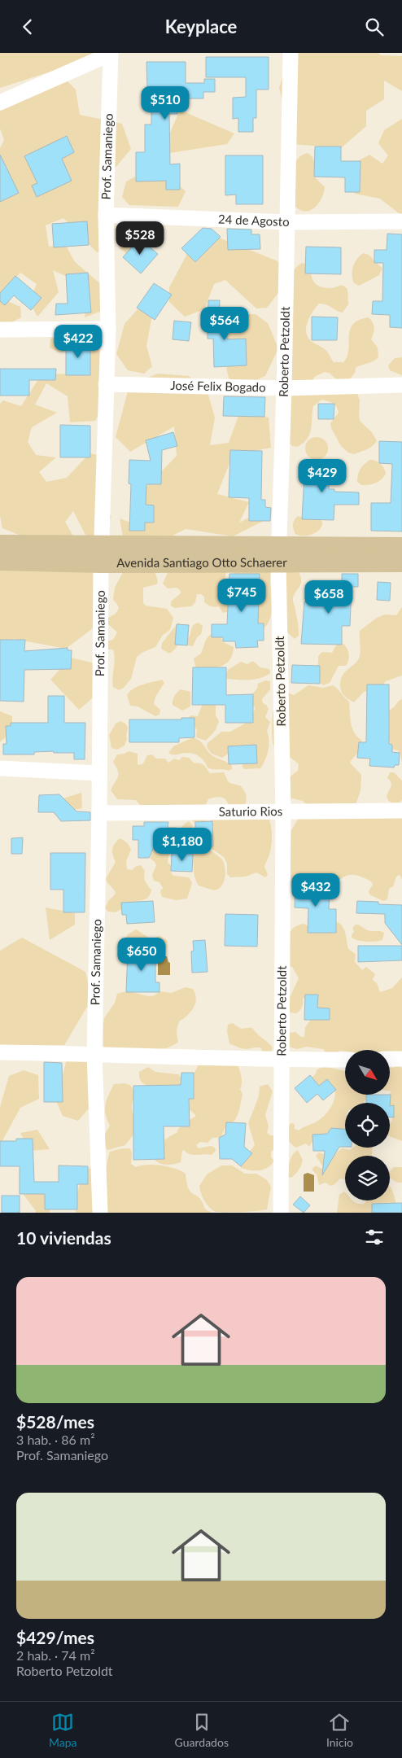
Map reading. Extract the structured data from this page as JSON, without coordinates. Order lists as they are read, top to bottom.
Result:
{
  "streets": {
    "main road": ["Avenida Santiago Otto Schaerer"],
    "street": [
      "Prof. Samaniego",
      "24 de Agosto",
      "Roberto Petzoldt",
      "José Felix Bogado",
      "Saturio Rios"
    ]
  },
  "crossings": [
    ["Prof. Samaniego", "24 de Agosto"],
    ["Prof. Samaniego", "José Felix Bogado"],
    ["Prof. Samaniego", "Avenida Santiago Otto Schaerer"],
    ["Prof. Samaniego", "Saturio Rios"],
    ["24 de Agosto", "Roberto Petzoldt"],
    ["Roberto Petzoldt", "José Felix Bogado"],
    ["Roberto Petzoldt", "Avenida Santiago Otto Schaerer"],
    ["Roberto Petzoldt", "Saturio Rios"]
  ],
  "north": "bottom right",
  "page": {
    "header": "Keyplace",
    "price": [
      "$510",
      "$528",
      "$564",
      "$422",
      "$429",
      "$745",
      "$658",
      "$1,180",
      "$432",
      "$650"
    ],
    "heading": "10 viviendas",
    "list": [
      {
        "name": "$528/mes",
        "note": "3 hab. · 86 m² · Prof. Samaniego"
      },
      {
        "name": "$429/mes",
        "note": "2 hab. · 74 m² · Roberto Petzoldt"
      }
    ],
    "tabs": ["Mapa", "Guardados", "Inicio"]
  }
}
